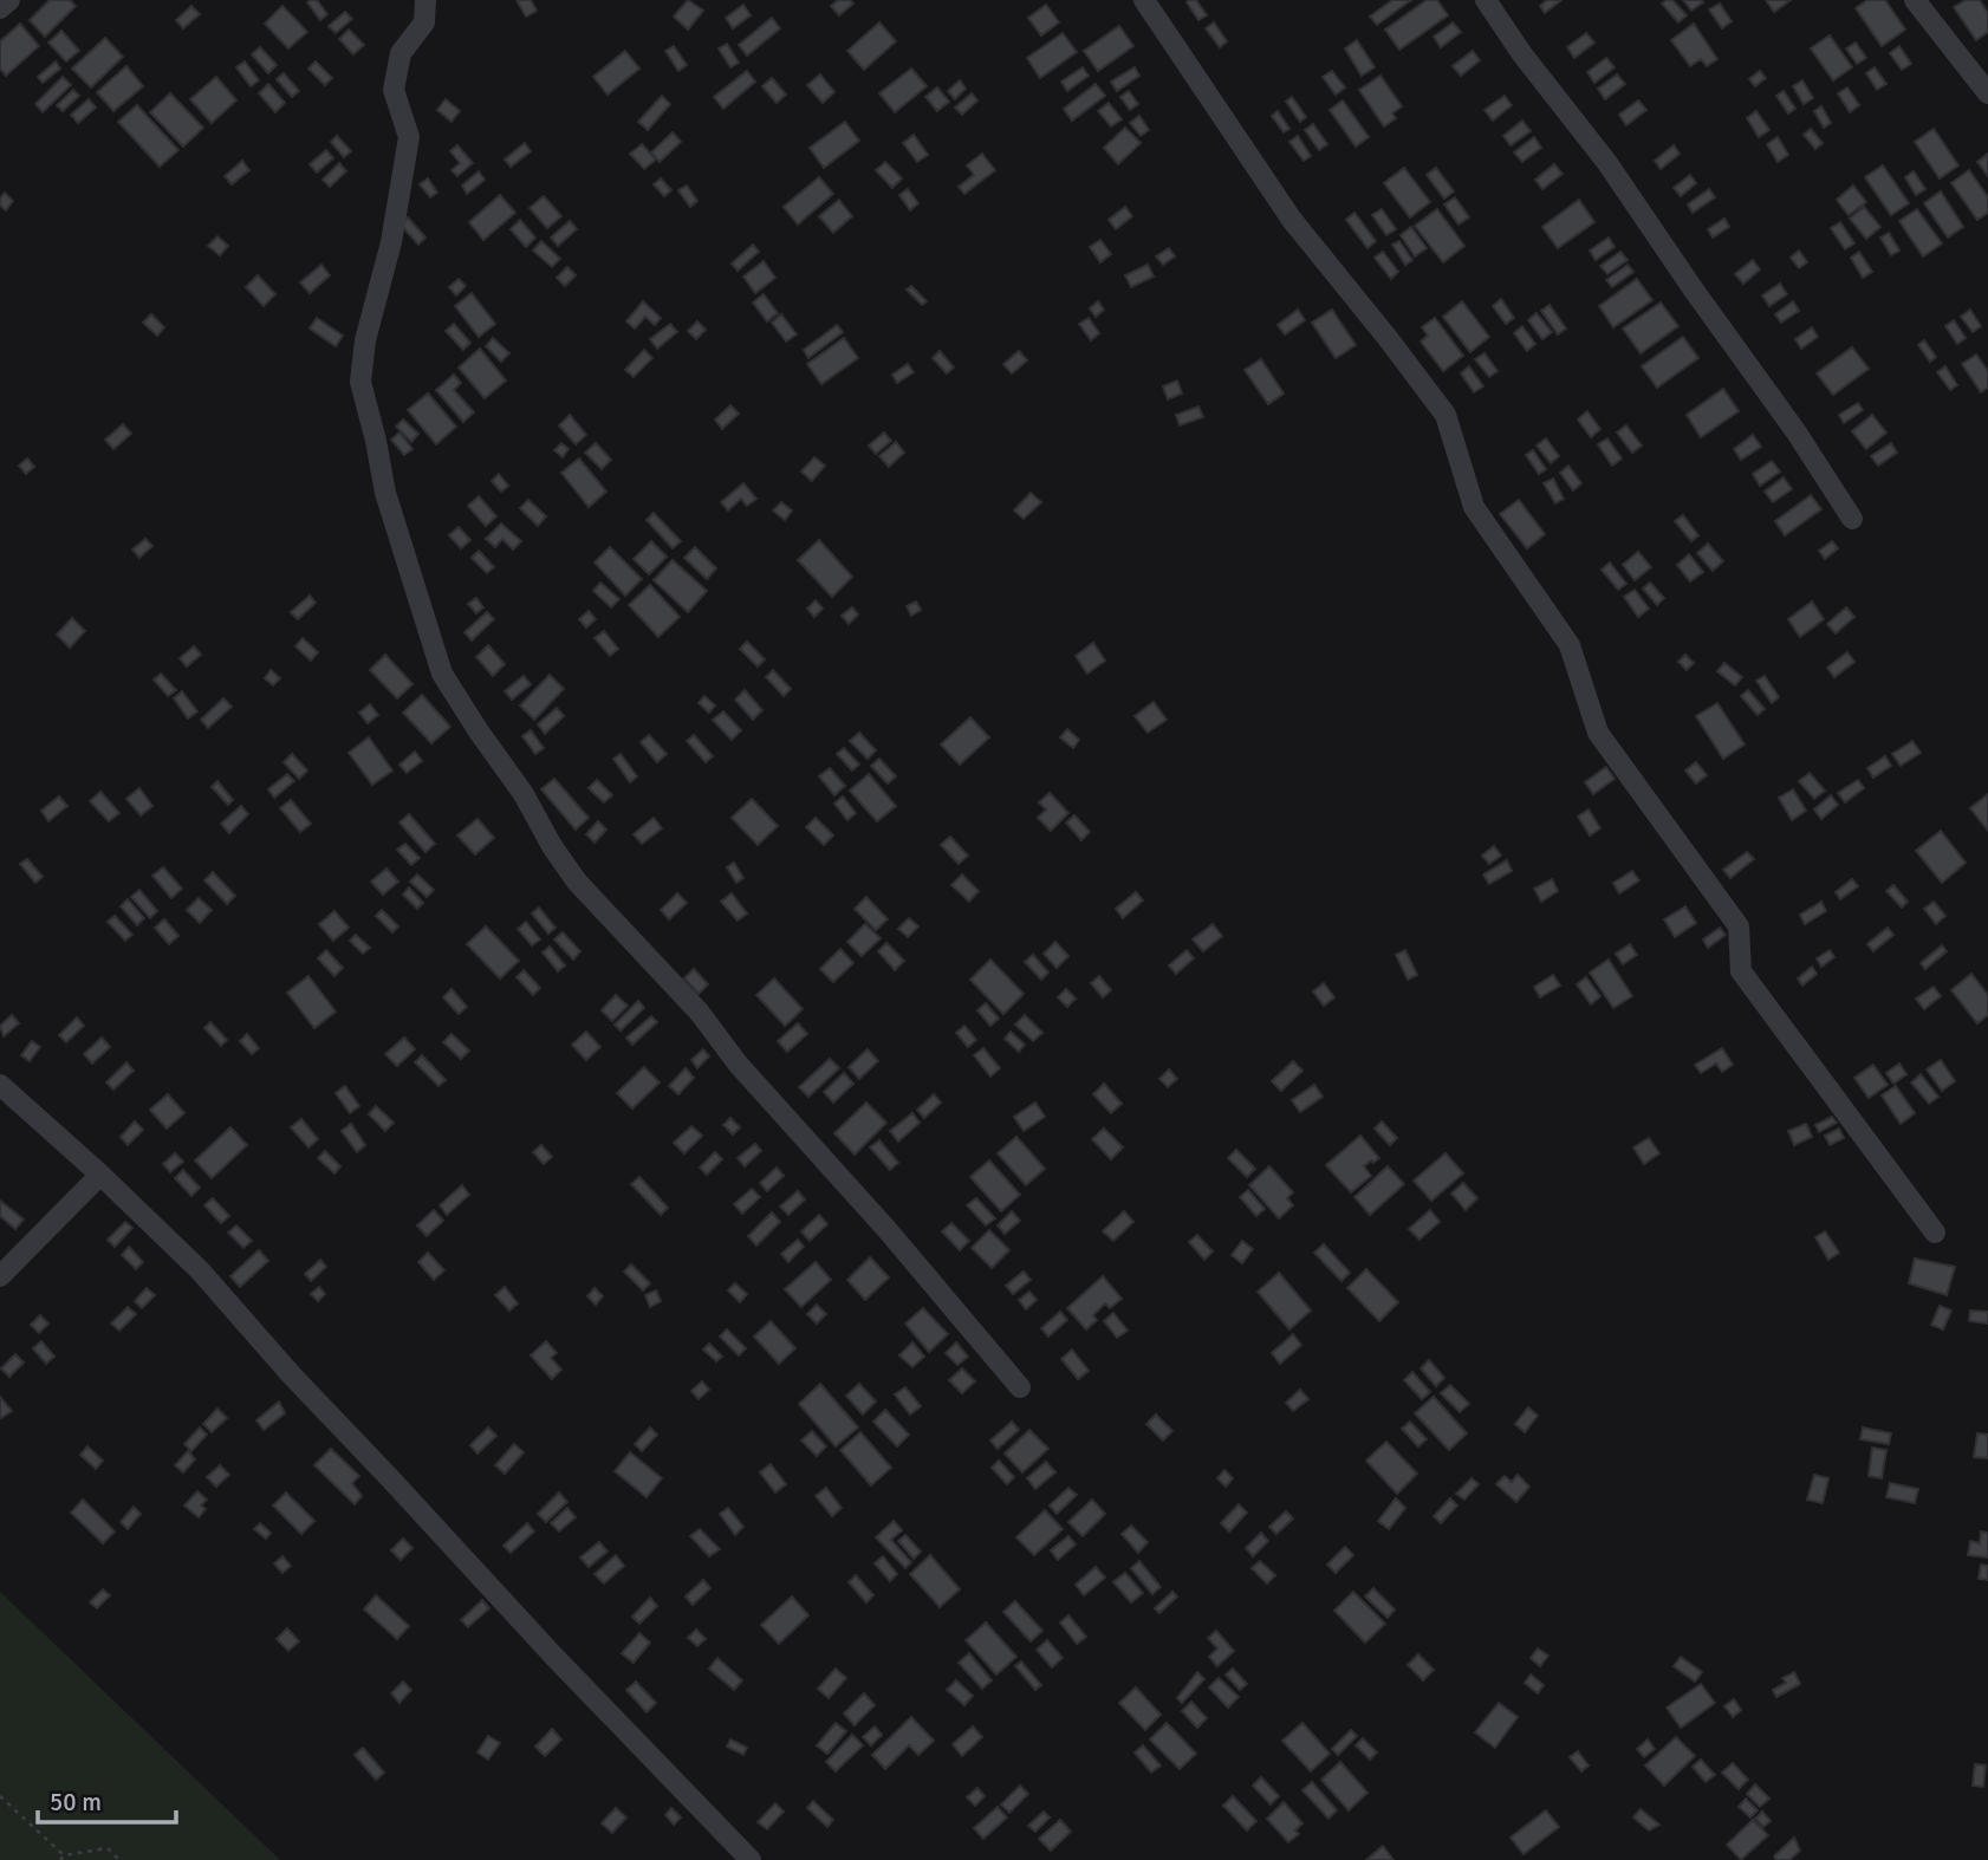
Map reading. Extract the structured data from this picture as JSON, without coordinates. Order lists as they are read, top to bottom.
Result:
{
  "scale_bar": "50 m"
}
